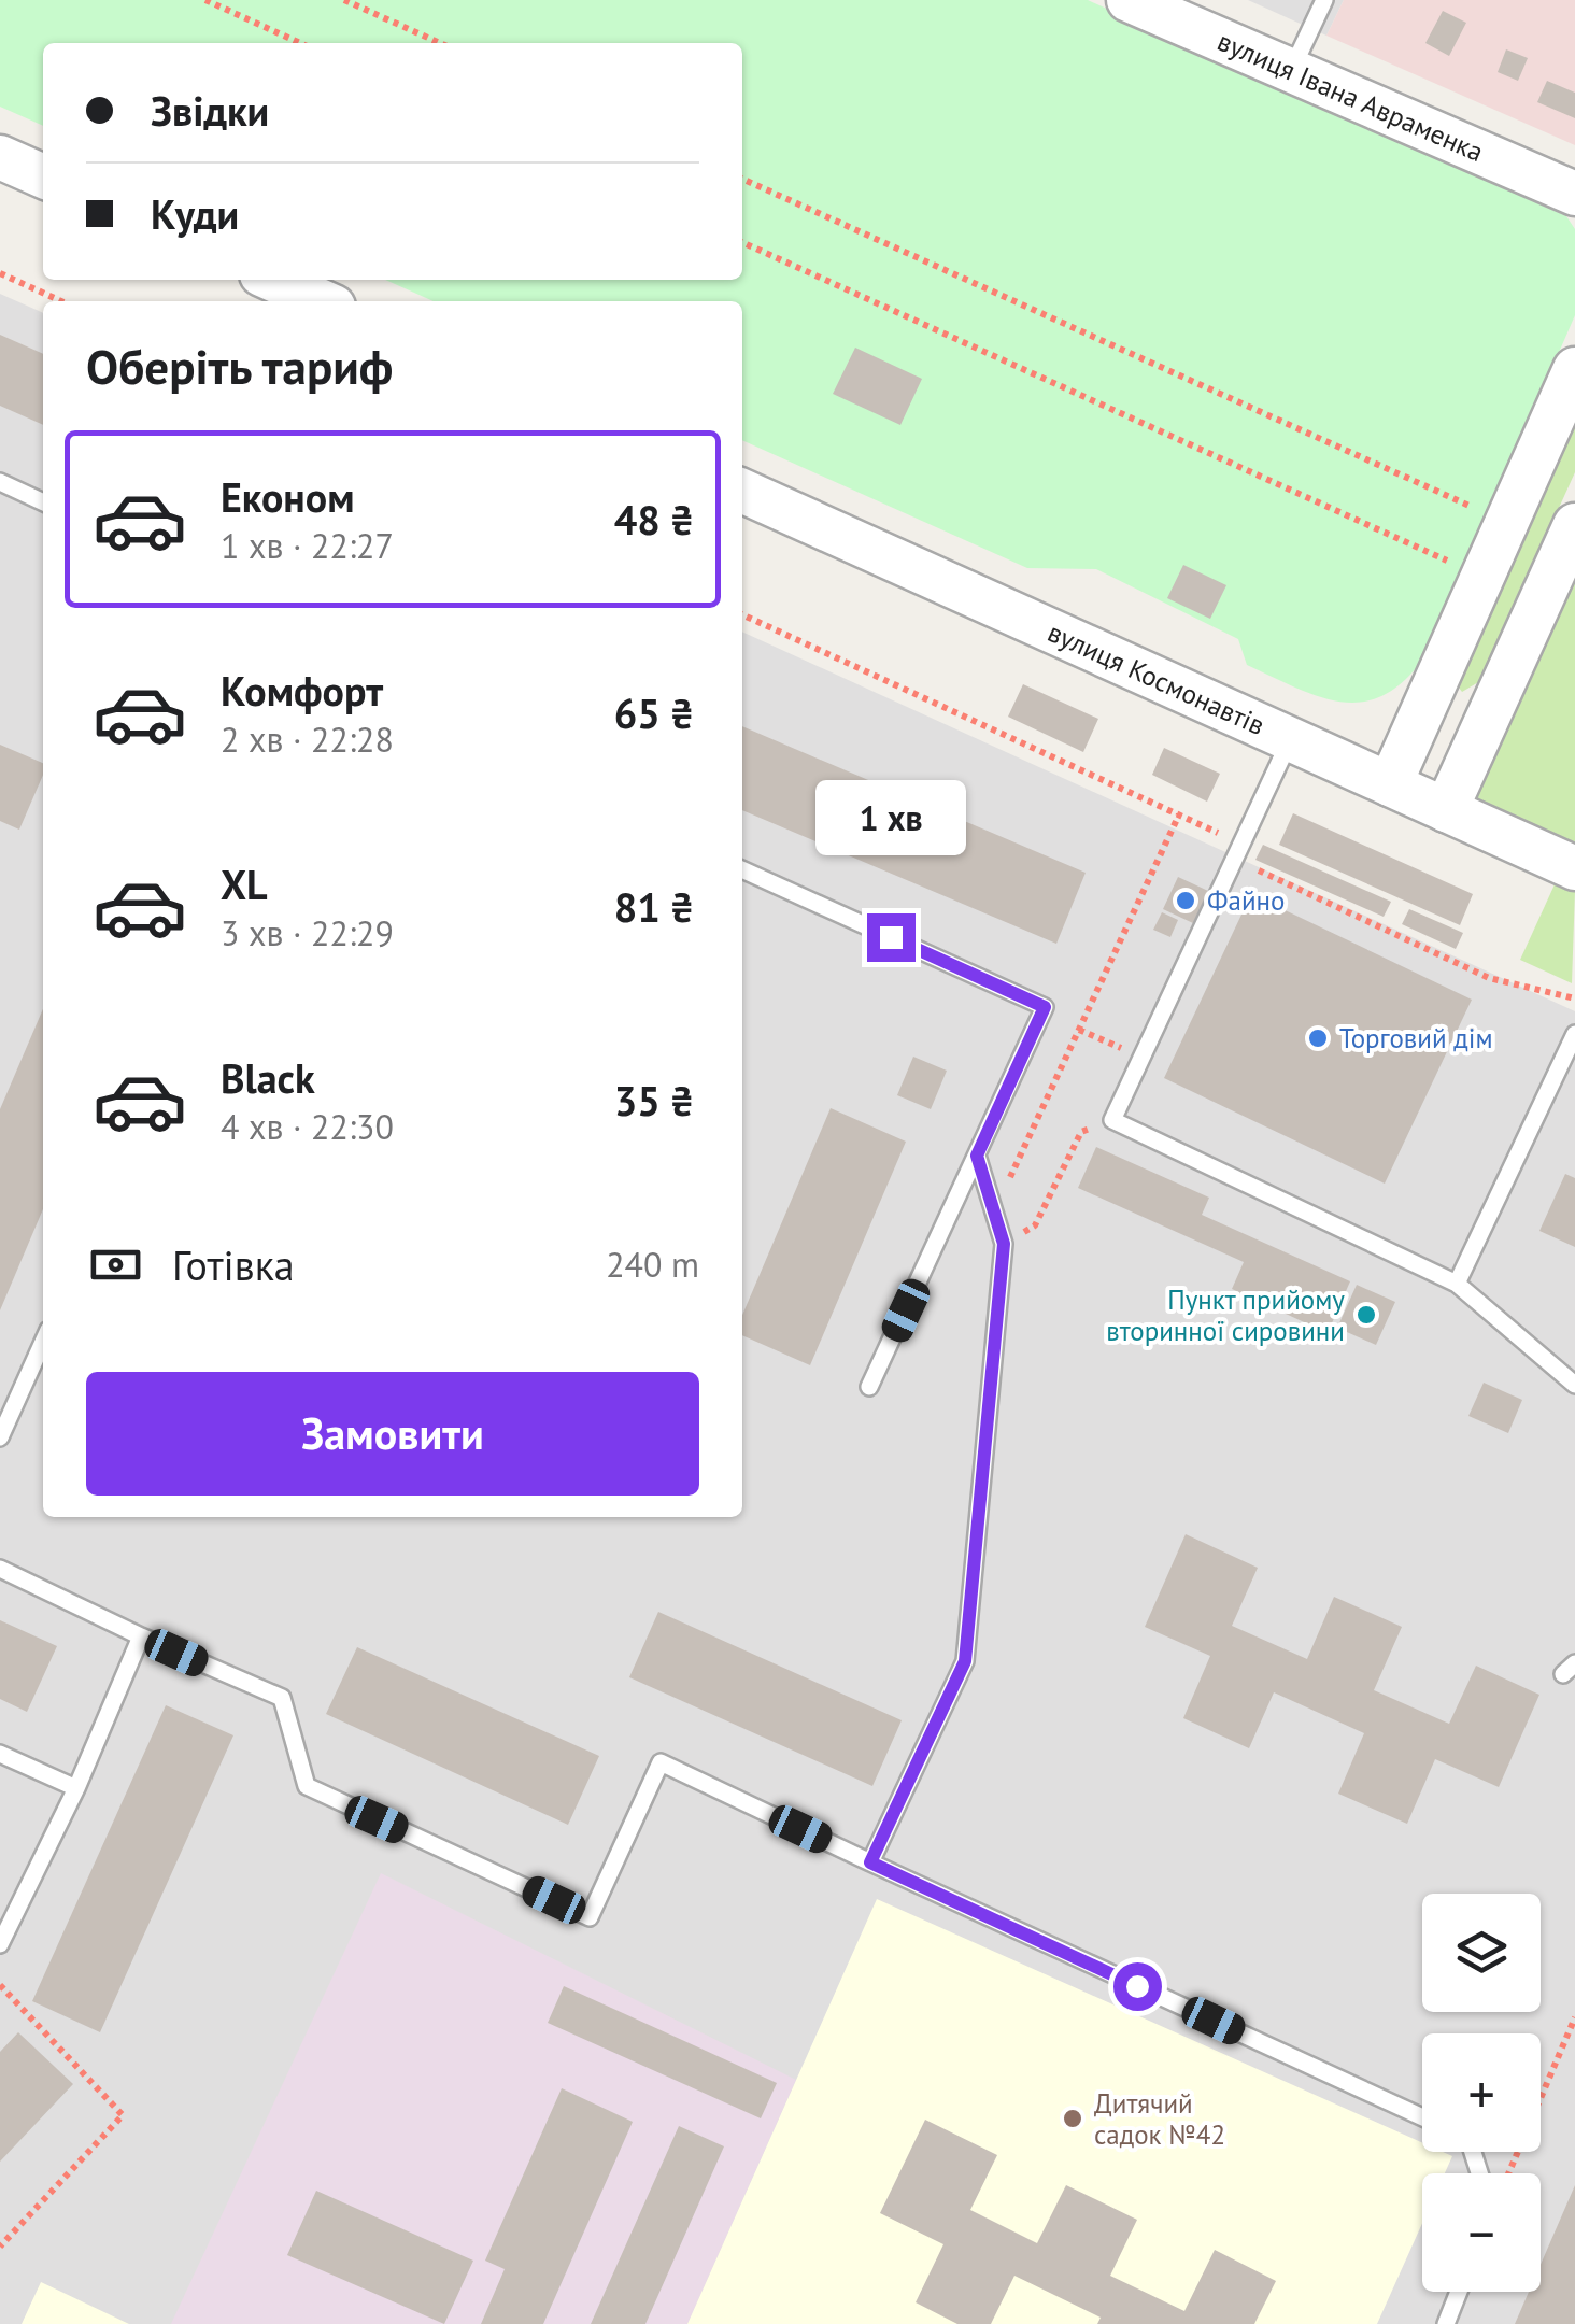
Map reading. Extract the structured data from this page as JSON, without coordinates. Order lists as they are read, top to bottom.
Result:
{
  "streets": {
    "street": ["вулиця Івана Авраменка", "вулиця Космонавтів"]
  },
  "places": [
    "Файно",
    "Торговий дім",
    "Пункт прийому вторинної сировини",
    "Дитячий садок №42"
  ],
  "page": {
    "banner": ["Звідки", "Куди"],
    "heading": "Оберіть тариф",
    "list": [
      {
        "name": "Економ",
        "note": "1 хв · 22:27",
        "value": "48 ₴"
      },
      {
        "name": "Комфорт",
        "note": "2 хв · 22:28",
        "value": "65 ₴"
      },
      {
        "name": "XL",
        "note": "3 хв · 22:29",
        "value": "81 ₴"
      },
      {
        "name": "Black",
        "note": "4 хв · 22:30",
        "value": "35 ₴"
      }
    ],
    "bubble": "1 хв",
    "pay": ["Готівка", "240 m"],
    "buttons": "Замовити",
    "map_buttons": ["+", "−"]
  }
}
